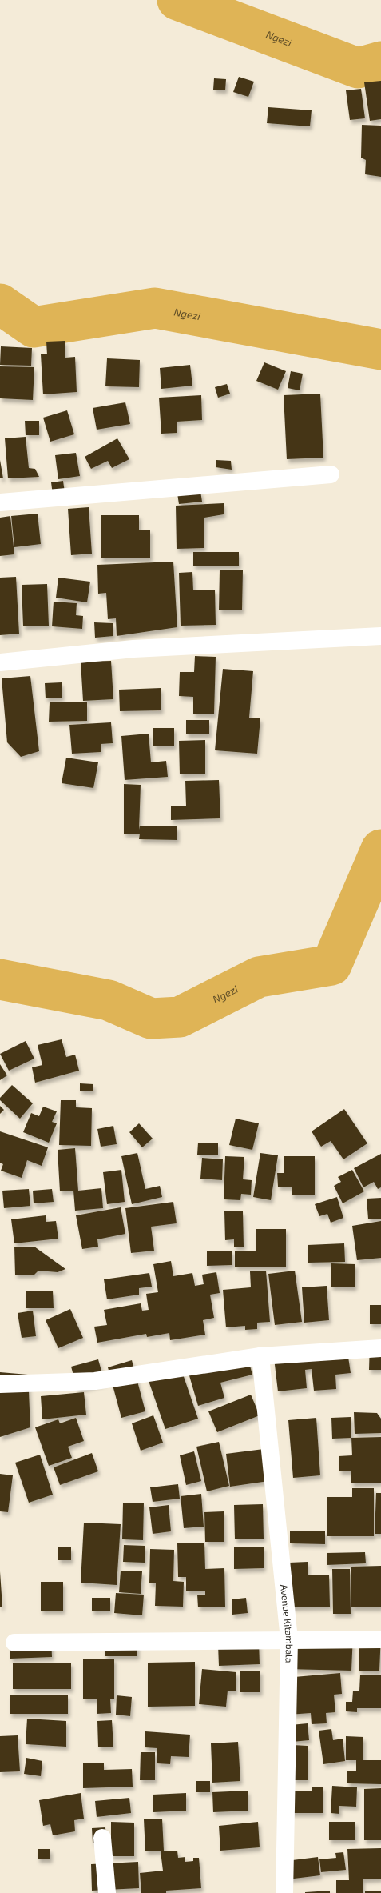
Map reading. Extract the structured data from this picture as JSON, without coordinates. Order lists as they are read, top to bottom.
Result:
{
  "streets": {
    "street": ["Avenue Kitambala"]
  },
  "water": ["Ngezi"]
}
